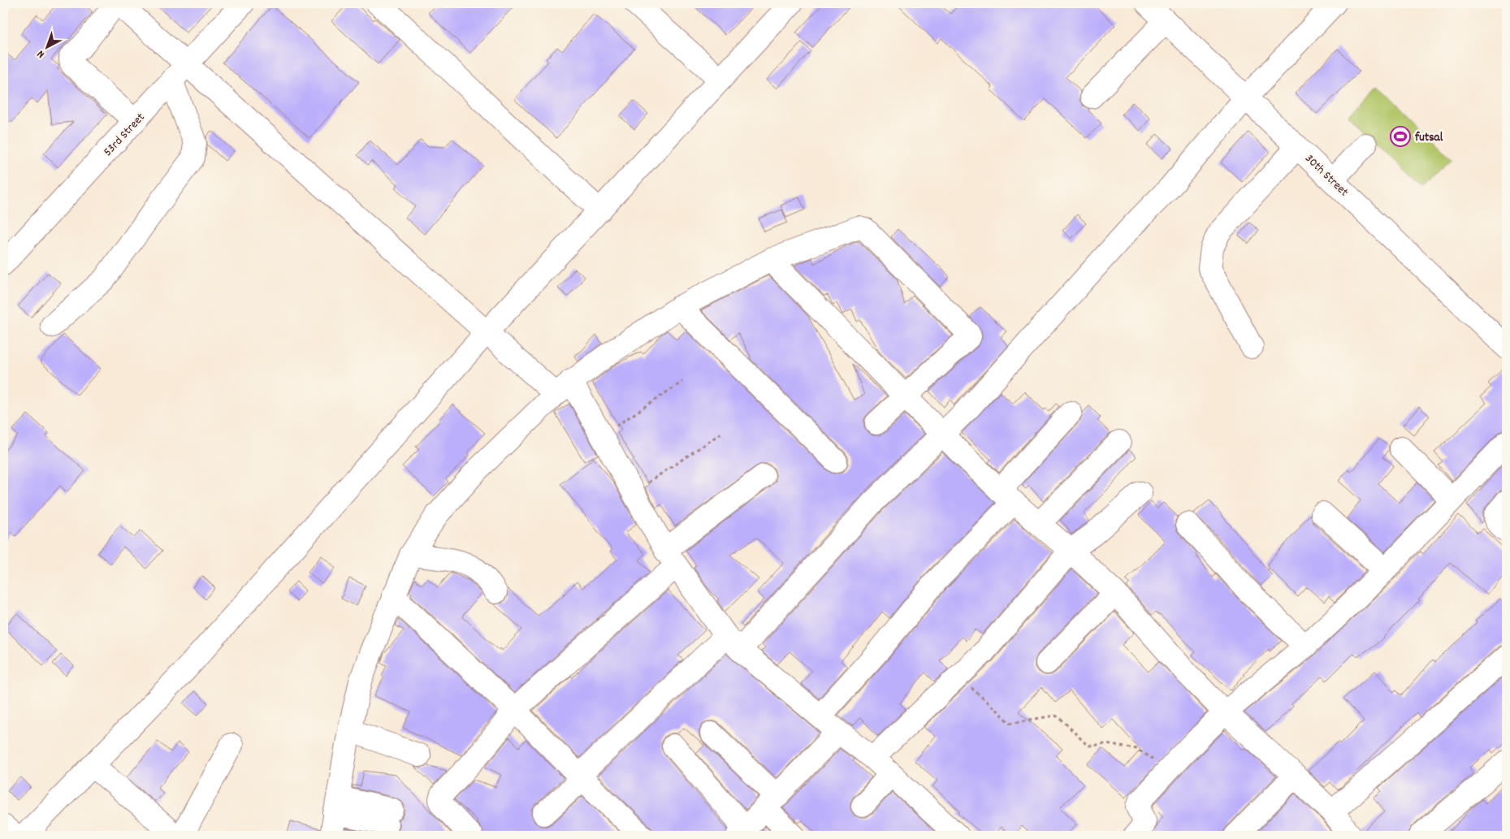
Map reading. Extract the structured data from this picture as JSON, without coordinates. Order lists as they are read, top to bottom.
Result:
{
  "streets": {
    "street": ["53rd Street", "30th Street"]
  },
  "places": {
    "sports": ["futsal"]
  },
  "north": "bottom left"
}
